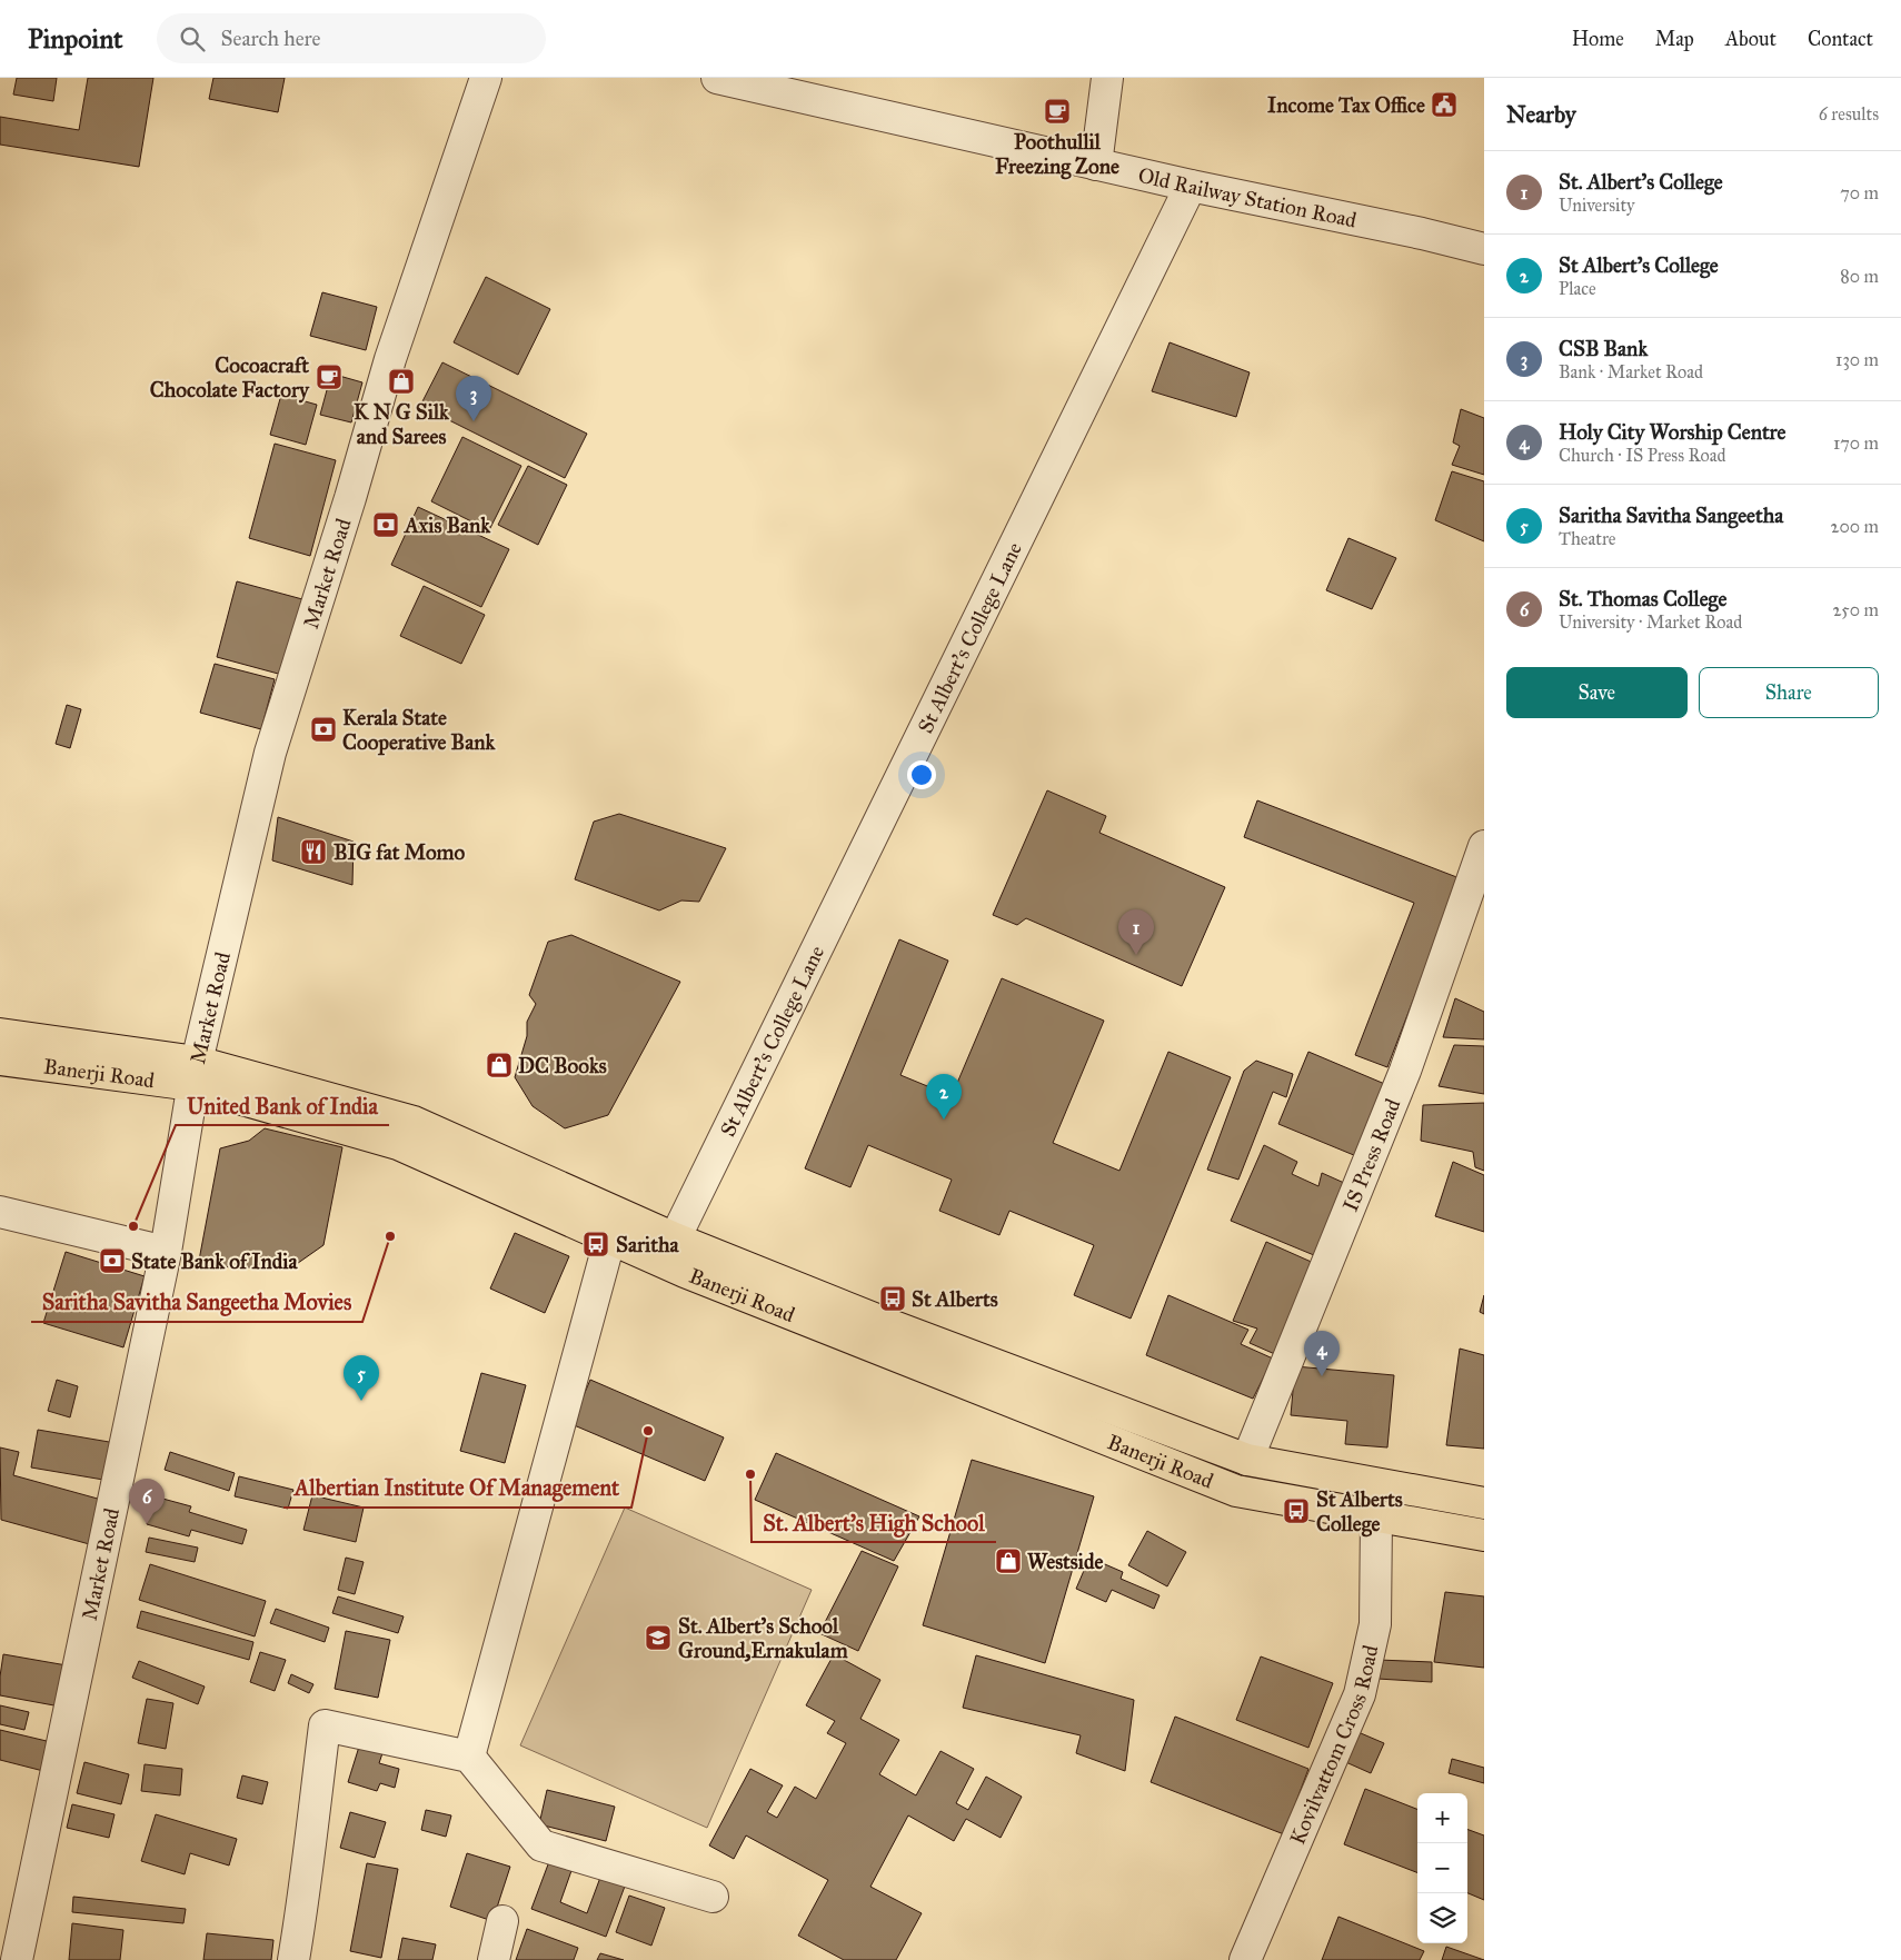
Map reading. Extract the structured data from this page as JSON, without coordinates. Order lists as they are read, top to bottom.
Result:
{
  "streets": {
    "main road": ["Banerji Road"],
    "street": [
      "Old Railway Station Road",
      "Market Road",
      "St Albert's College Lane",
      "IS Press Road",
      "Kovilvattom Cross Road"
    ]
  },
  "crossings": [
    ["Old Railway Station Road", "St Albert's College Lane"],
    ["Market Road", "Banerji Road"],
    ["St Albert's College Lane", "Banerji Road"],
    ["Banerji Road", "IS Press Road"],
    ["Banerji Road", "Kovilvattom Cross Road"]
  ],
  "places": {
    "public building": ["Income Tax Office"],
    "cafe": ["Poothullil Freezing Zone", "Cocoacraft Chocolate Factory"],
    "shop": ["K N G Silk and Sarees", "DC Books", "Westside"],
    "bank": ["Axis Bank", "Kerala State Cooperative Bank", "State Bank of India"],
    "restaurant": ["BIG fat Momo"],
    "other": [
      "United Bank of India",
      "Saritha Savitha Sangeetha Movies",
      "Albertian Institute Of Management",
      "St. Albert's High School"
    ],
    "bus stop": ["Saritha", "St Alberts", "St Alberts College"],
    "school or university": ["St. Albert’s School Ground,Ernakulam"]
  },
  "page": {
    "header": "Pinpoint",
    "search": "Search here",
    "nav": [
      "Home",
      "Map",
      "About",
      "Contact"
    ],
    "heading": ["Nearby", "6 results"],
    "list": [
      {
        "mark": "1",
        "name": "St. Albert's College",
        "note": "University",
        "value": "70 m"
      },
      {
        "mark": "2",
        "name": "St Albert’s College",
        "note": "Place",
        "value": "80 m"
      },
      {
        "mark": "3",
        "name": "CSB Bank",
        "note": "Bank · Market Road",
        "value": "130 m"
      },
      {
        "mark": "4",
        "name": "Holy City Worship Centre",
        "note": "Church · IS Press Road",
        "value": "170 m"
      },
      {
        "mark": "5",
        "name": "Saritha Savitha Sangeetha",
        "note": "Theatre",
        "value": "200 m"
      },
      {
        "mark": "6",
        "name": "St. Thomas College",
        "note": "University · Market Road",
        "value": "250 m"
      }
    ],
    "pins": [
      "3",
      "1",
      "2",
      "4",
      "5",
      "6"
    ],
    "buttons": ["Save", "Share"],
    "map_buttons": ["+", "−"]
  }
}
